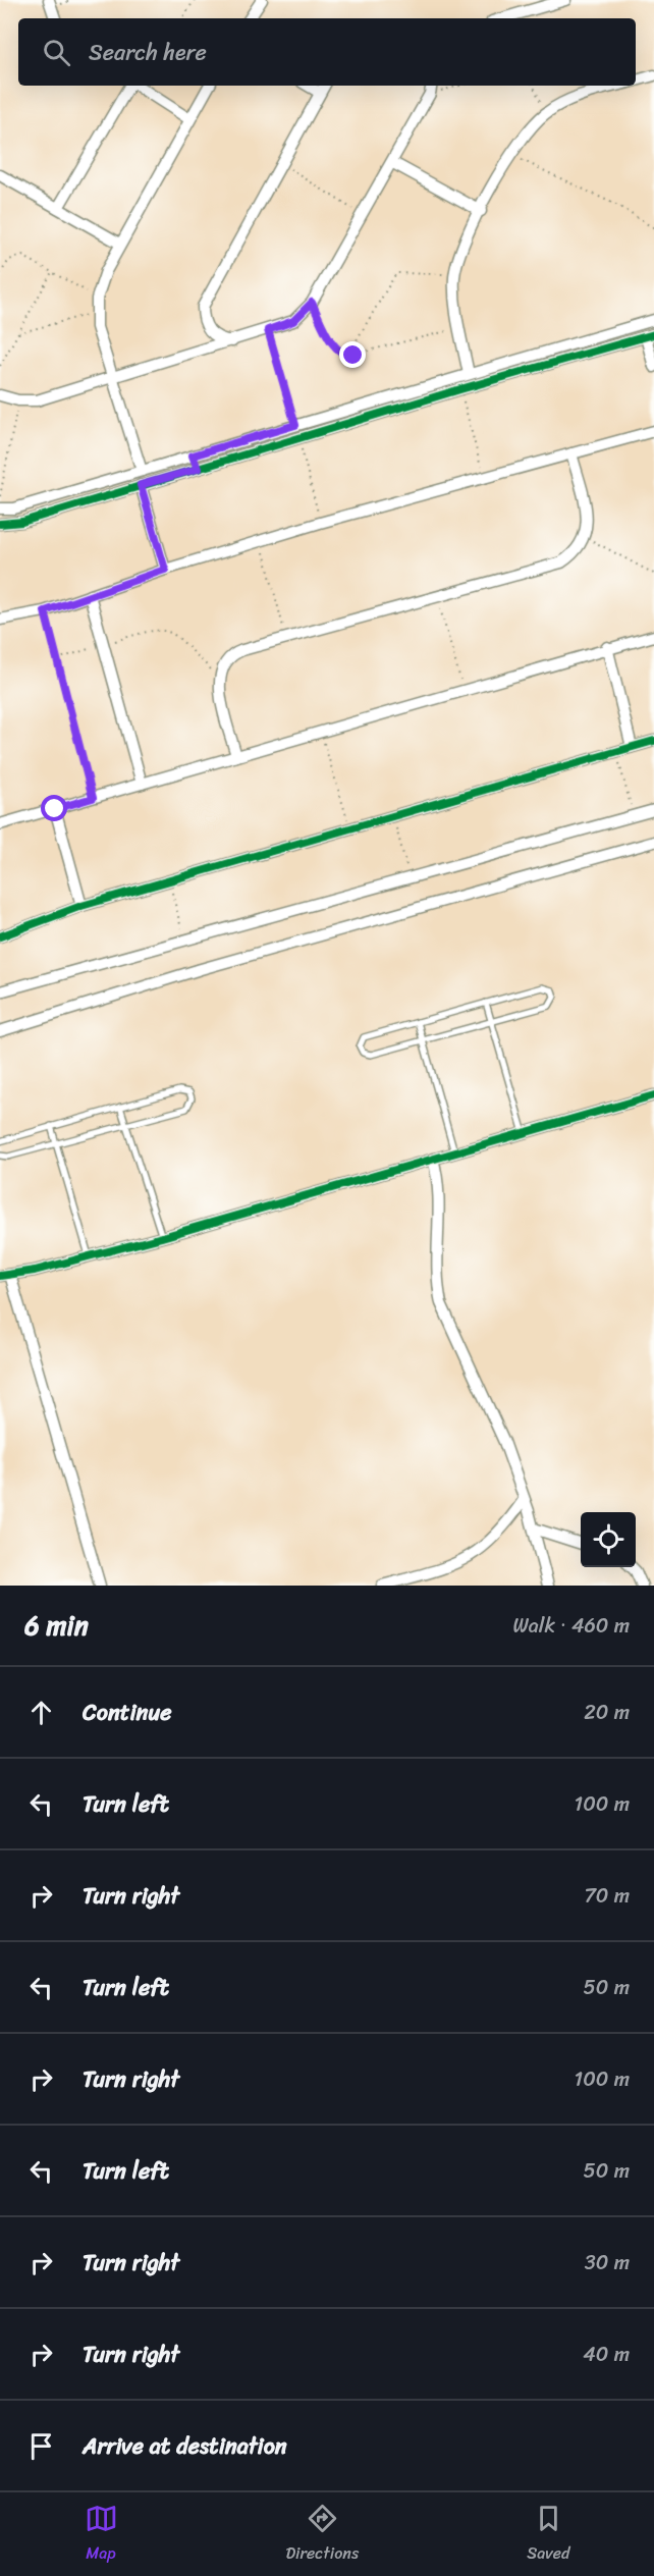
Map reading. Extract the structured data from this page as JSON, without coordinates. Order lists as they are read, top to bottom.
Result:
{
  "page": {
    "search": "Search here",
    "heading": ["6 min", "Walk · 460 m"],
    "list": [
      ["Continue", "20 m"],
      ["Turn left", "100 m"],
      ["Turn right", "70 m"],
      ["Turn left", "50 m"],
      ["Turn right", "100 m"],
      ["Turn left", "50 m"],
      ["Turn right", "30 m"],
      ["Turn right", "40 m"],
      "Arrive at destination"
    ],
    "nav": ["Map", "Directions", "Saved"]
  }
}
